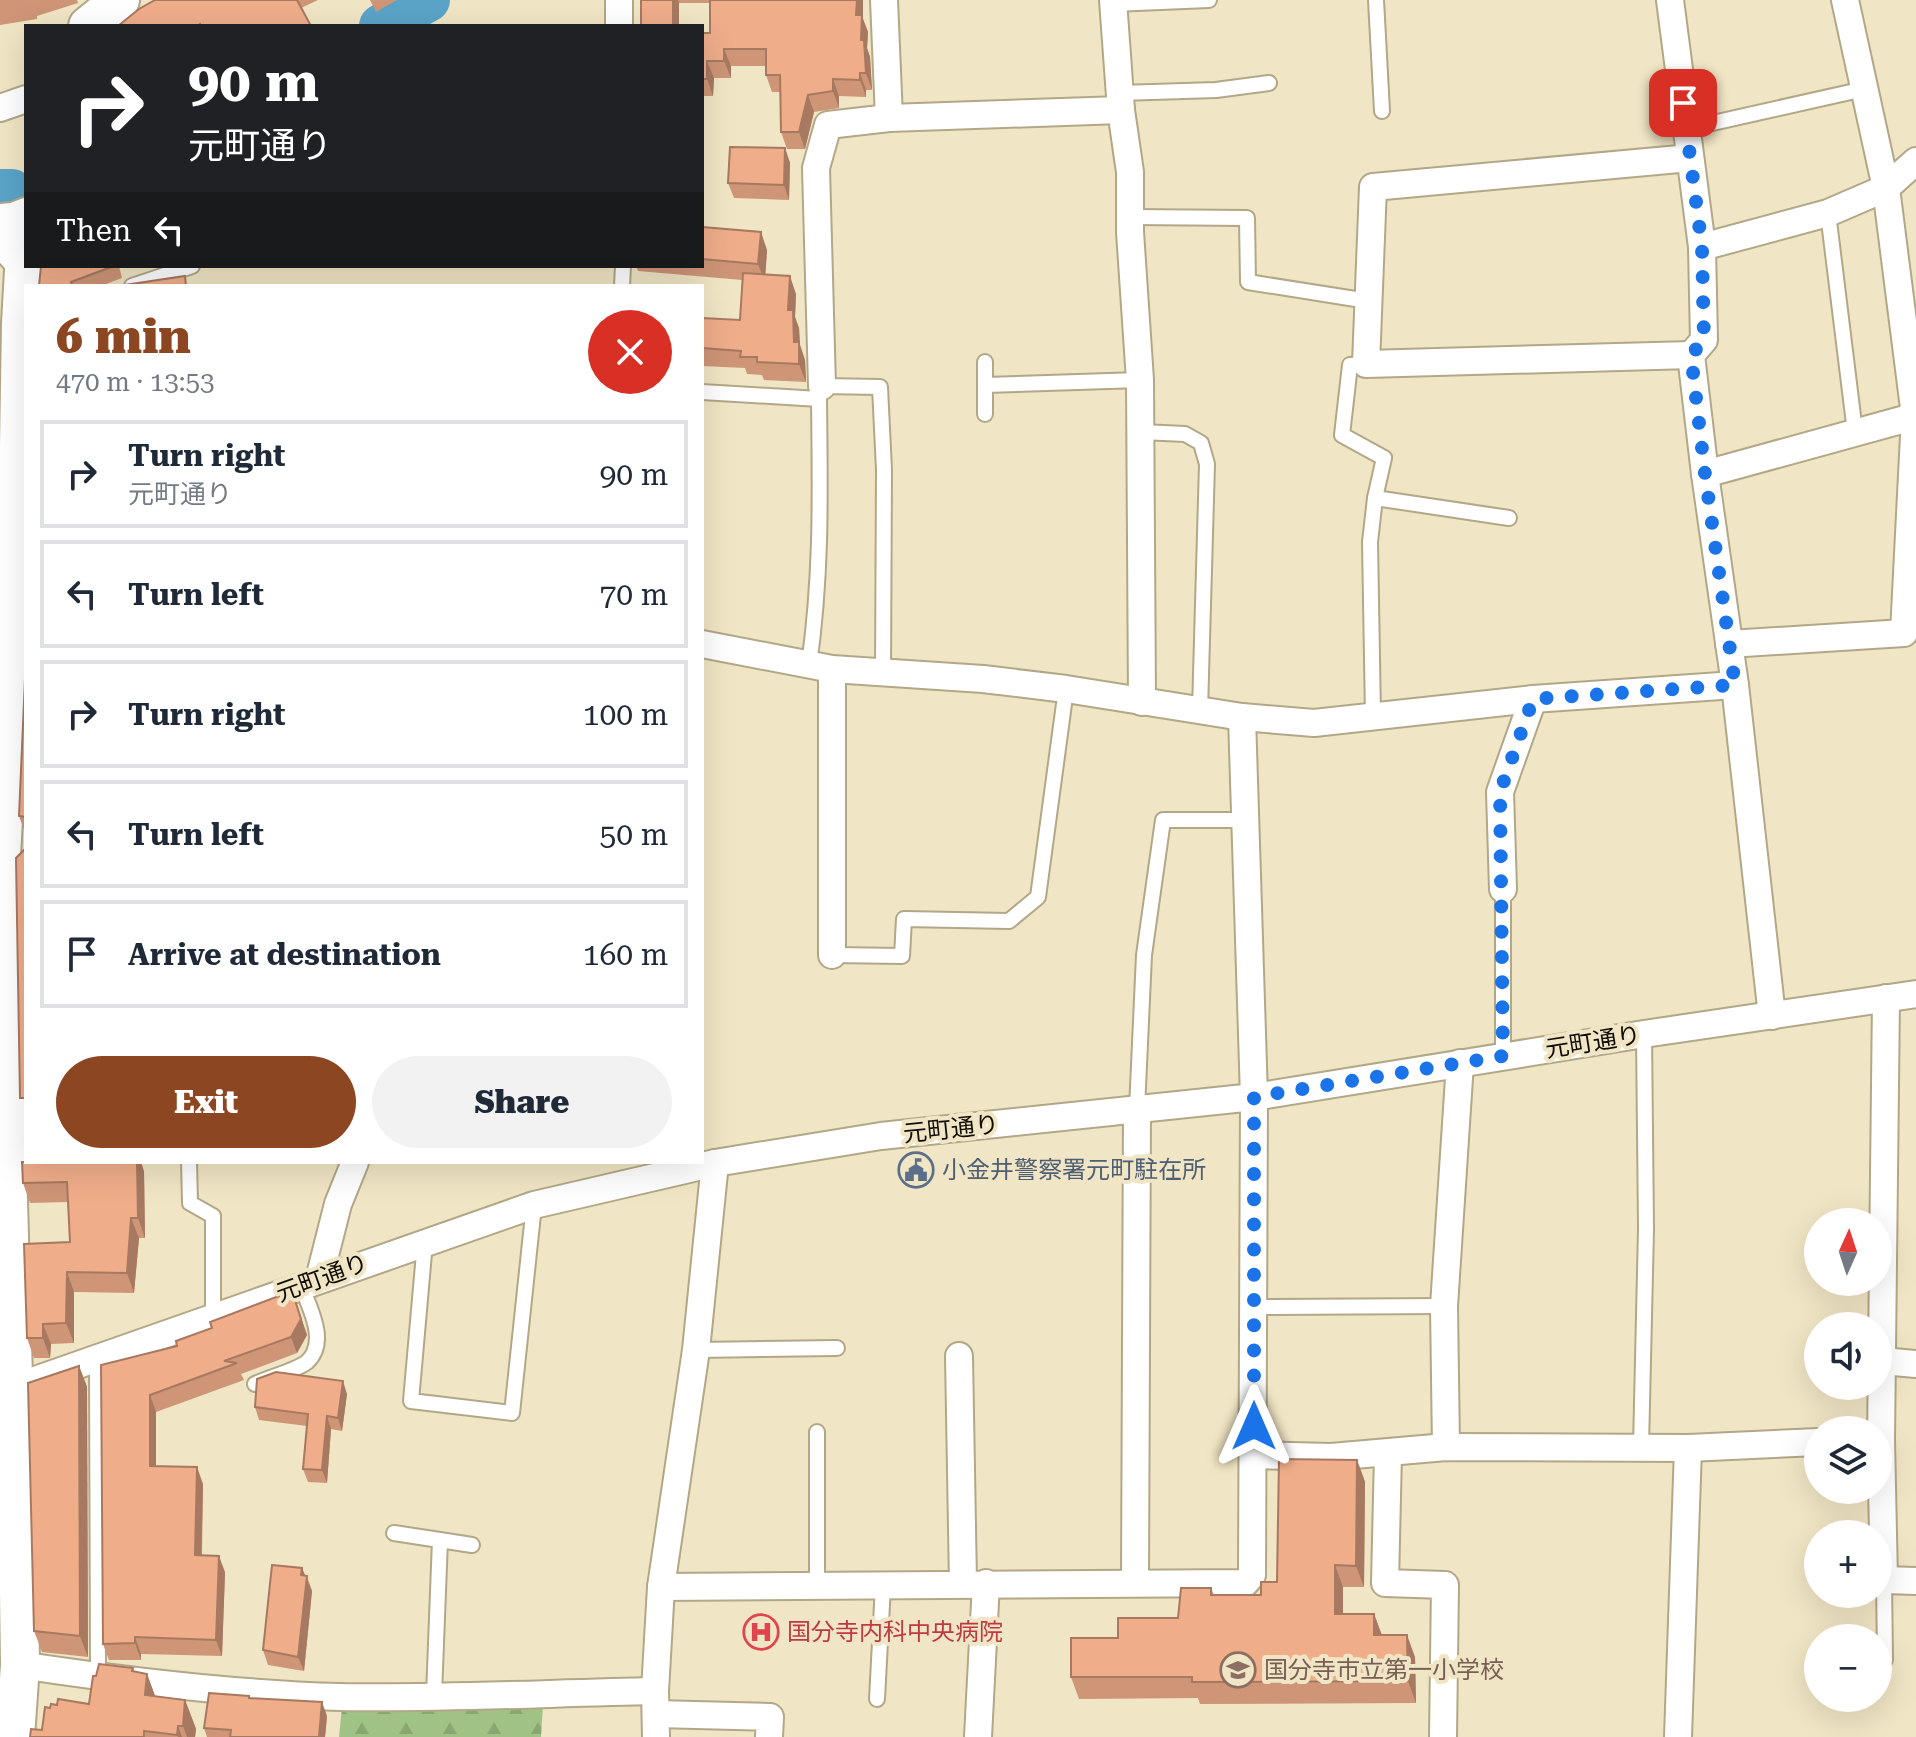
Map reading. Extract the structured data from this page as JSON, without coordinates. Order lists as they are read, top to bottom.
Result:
{
  "streets": {
    "street": ["元町通り"]
  },
  "places": {
    "public building": ["小金井警察署元町駐在所"],
    "hospital": ["国分寺内科中央病院"],
    "school or university": ["国分寺市立第一小学校"]
  },
  "north": "top",
  "page": {
    "turn": ["90 m", "元町通り"],
    "then": "Then",
    "heading": ["6 min", "470 m · 13:53"],
    "list": [
      {
        "name": "Turn right",
        "note": "元町通り",
        "value": "90 m"
      },
      {
        "name": "Turn left",
        "value": "70 m"
      },
      {
        "name": "Turn right",
        "value": "100 m"
      },
      {
        "name": "Turn left",
        "value": "50 m"
      },
      {
        "name": "Arrive at destination",
        "value": "160 m"
      }
    ],
    "buttons": ["Exit", "Share"],
    "map_buttons": ["+", "−"]
  }
}
